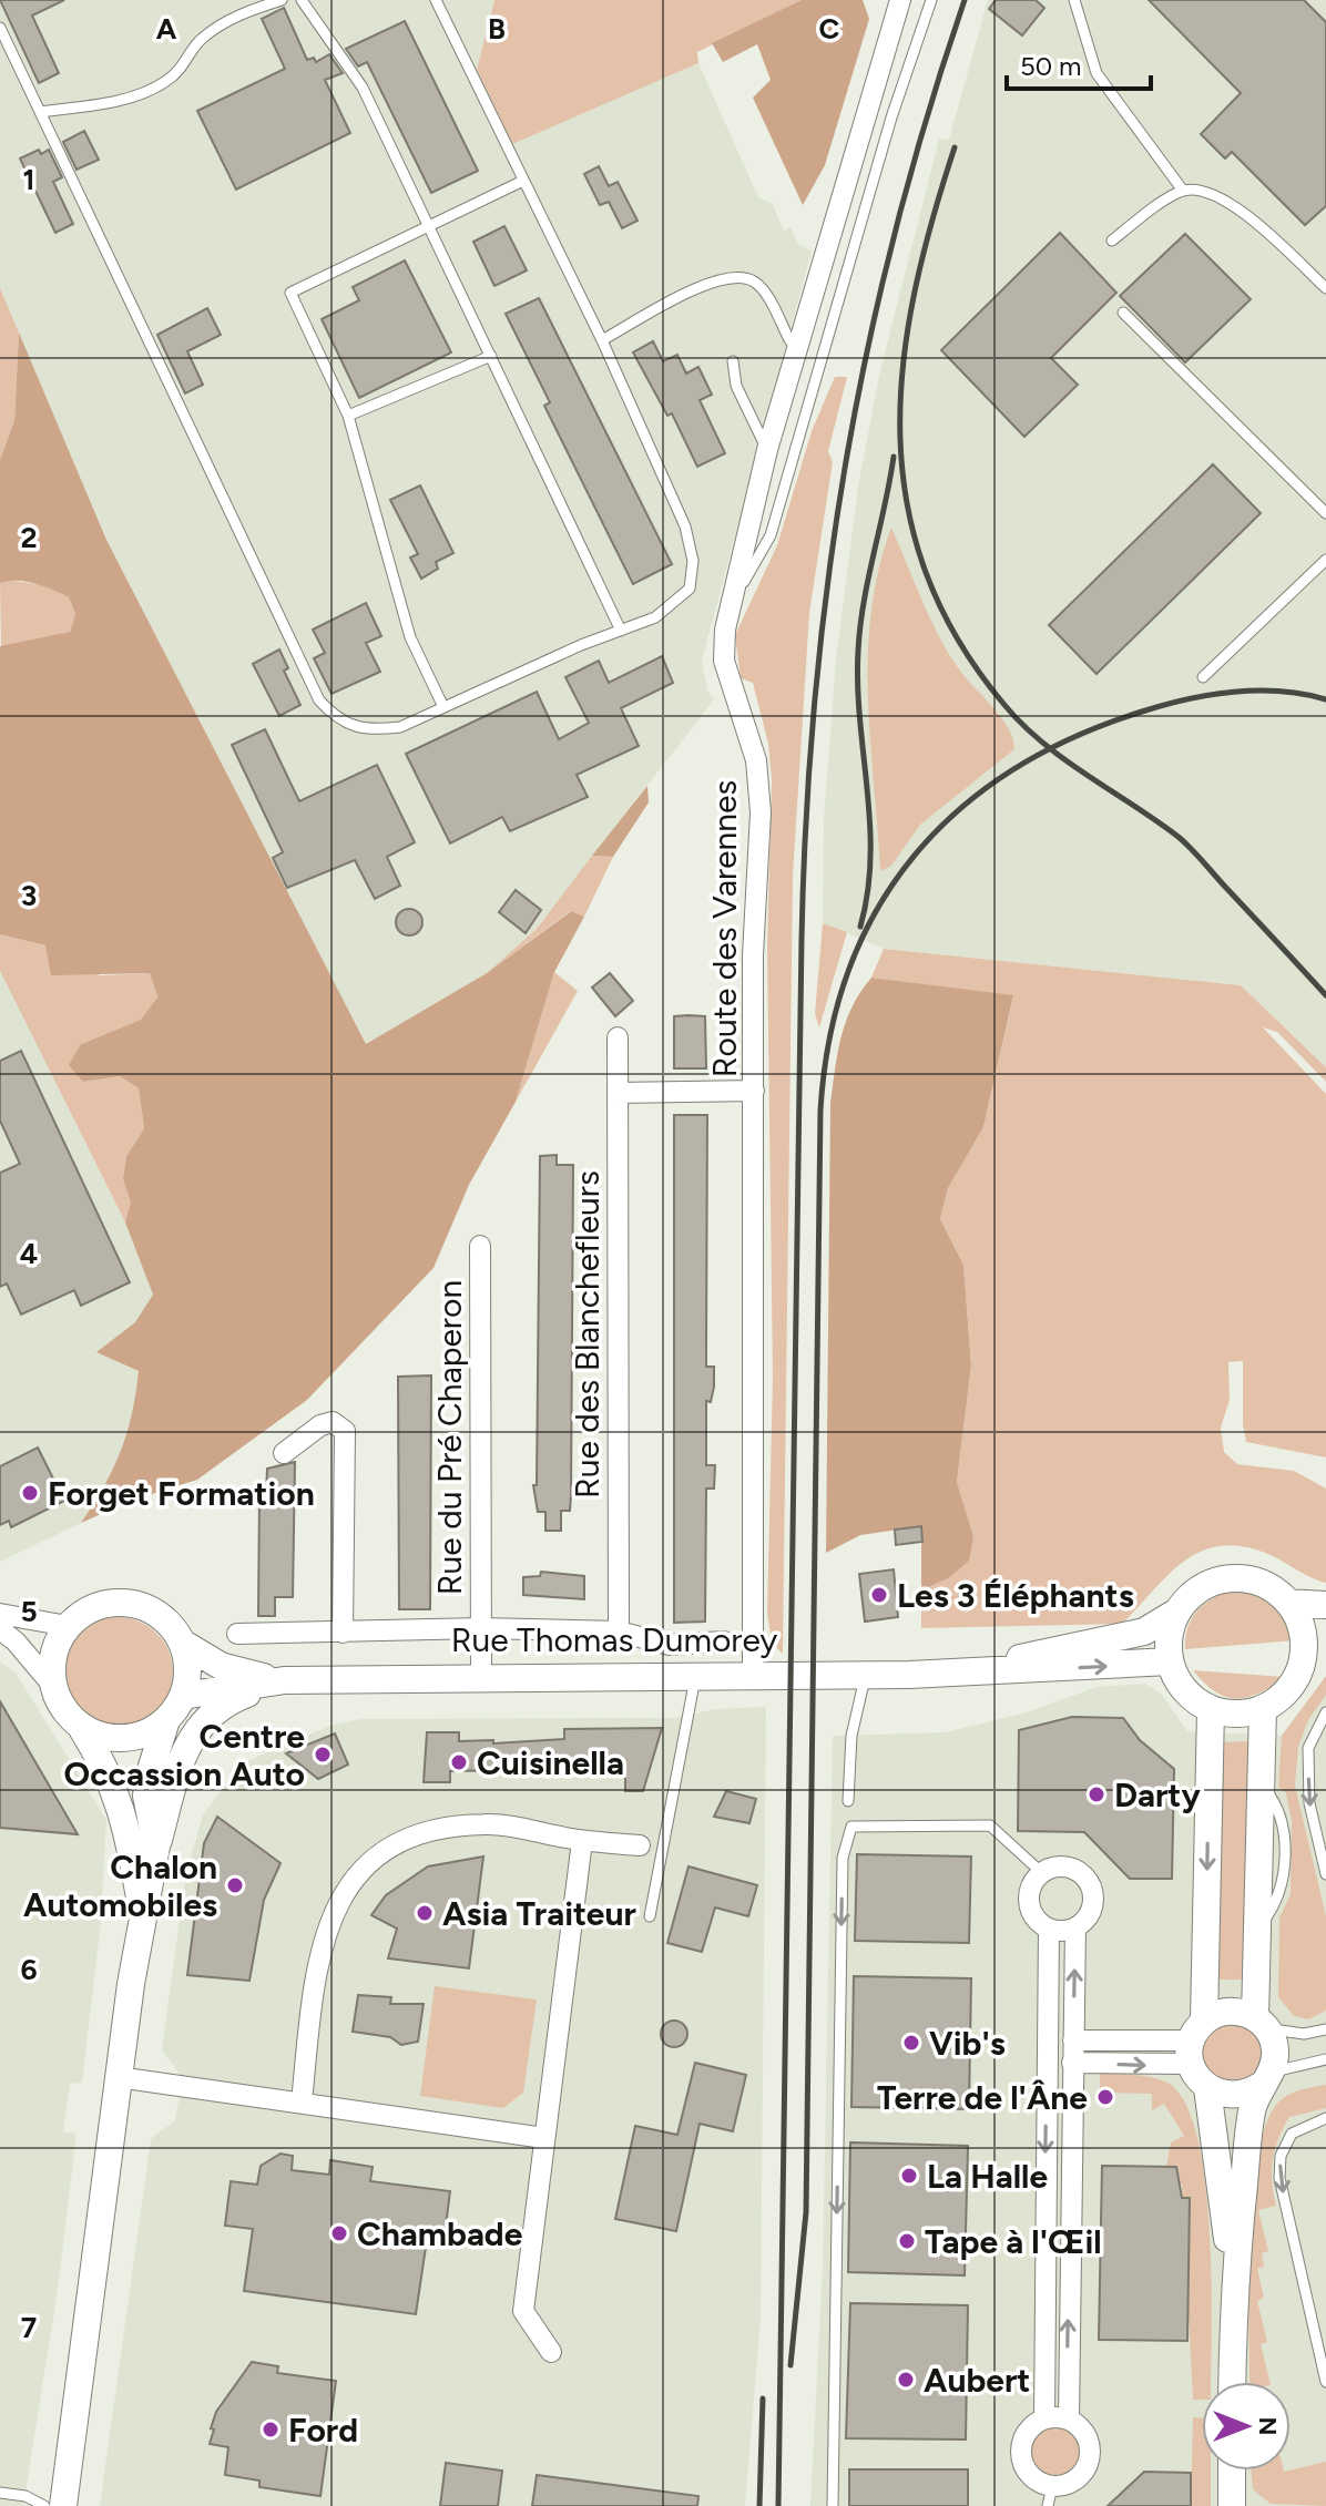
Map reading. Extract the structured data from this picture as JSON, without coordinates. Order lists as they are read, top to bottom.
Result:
{
  "streets": {
    "street": [
      "Route des Varennes",
      "Rue des Blanchefleurs",
      "Rue du Pré Chaperon",
      "Rue Thomas Dumorey"
    ]
  },
  "crossings": [
    ["Route des Varennes", "Rue Thomas Dumorey"],
    ["Rue du Pré Chaperon", "Rue Thomas Dumorey"]
  ],
  "places": [
    "Forget Formation",
    "Les 3 Éléphants",
    "Centre Occassion Auto",
    "Cuisinella",
    "Darty",
    "Chalon Automobiles",
    "Asia Traiteur",
    "Vib's",
    "Terre de l'Âne",
    "La Halle",
    "Chambade",
    "Tape à l'Œil",
    "Aubert",
    "Ford"
  ],
  "scale_bar": "50 m",
  "north": "right",
  "grid": {
    "columns": ["A", "B", "C"],
    "rows": [
      "1",
      "2",
      "3",
      "4",
      "5",
      "6",
      "7"
    ]
  }
}
